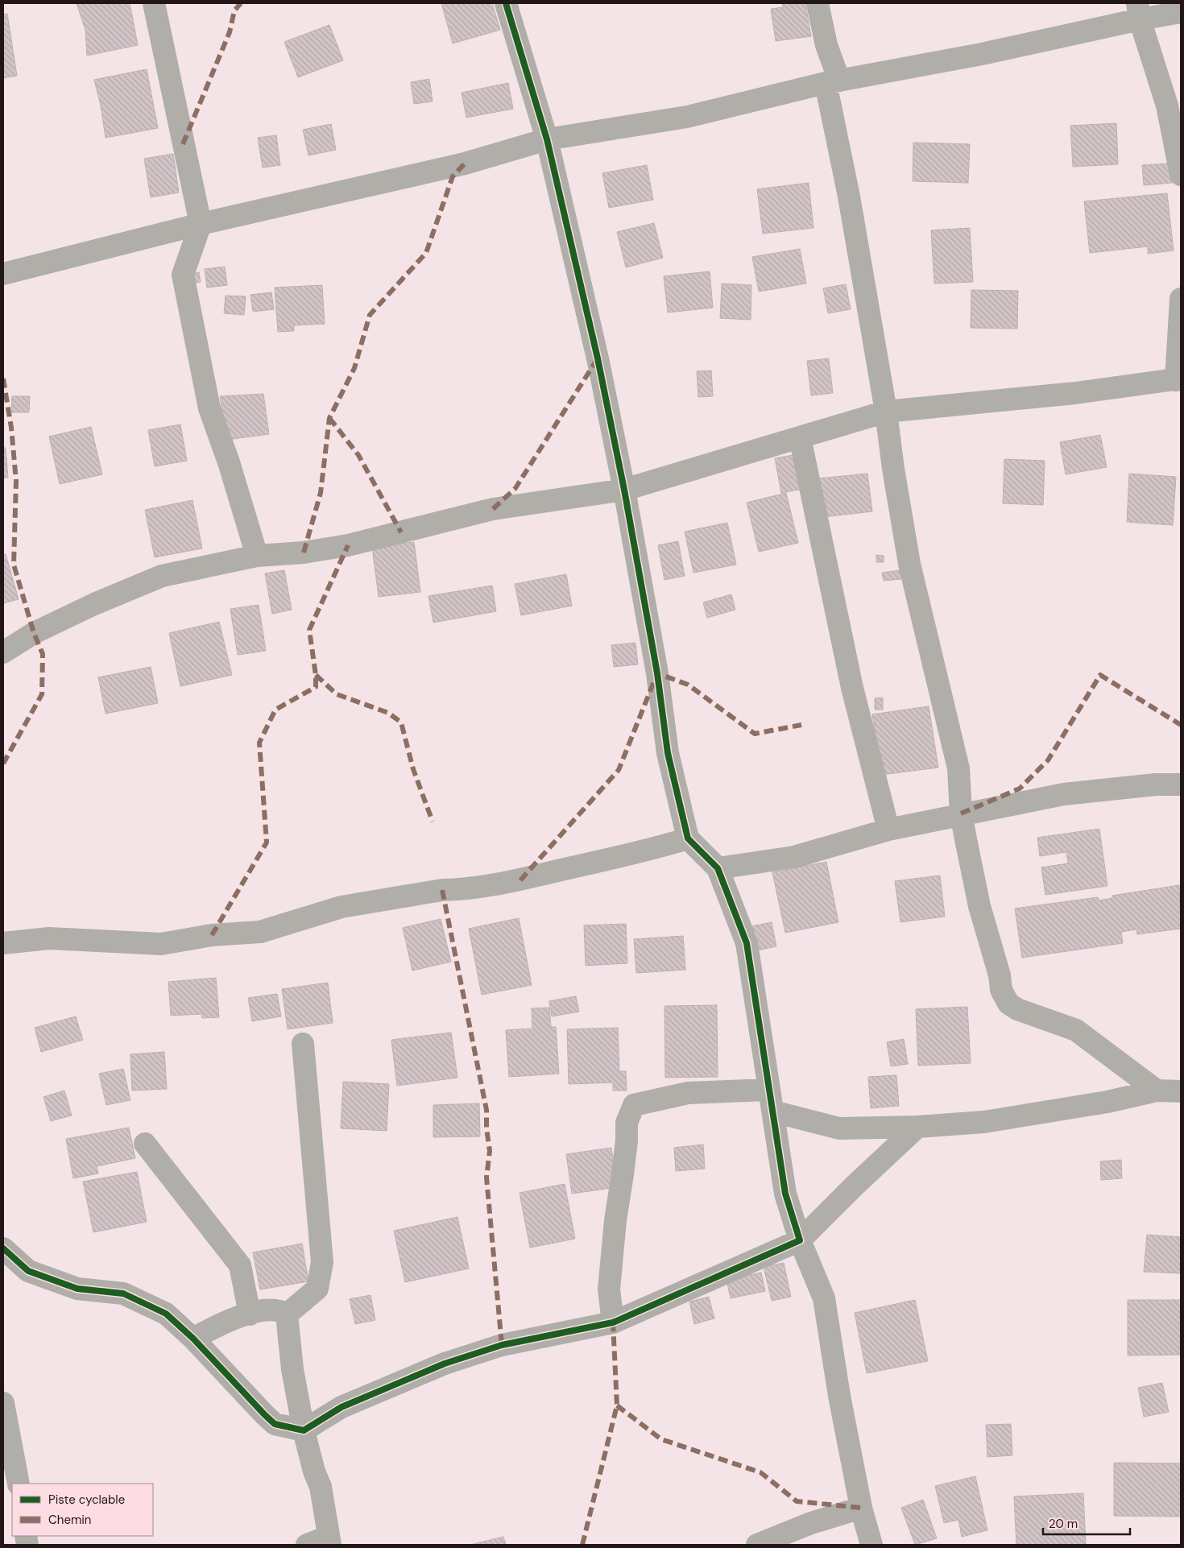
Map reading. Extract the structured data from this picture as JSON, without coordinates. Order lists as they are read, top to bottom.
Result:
{
  "legend": ["Piste cyclable", "Chemin"],
  "scale_bar": "20 m"
}
